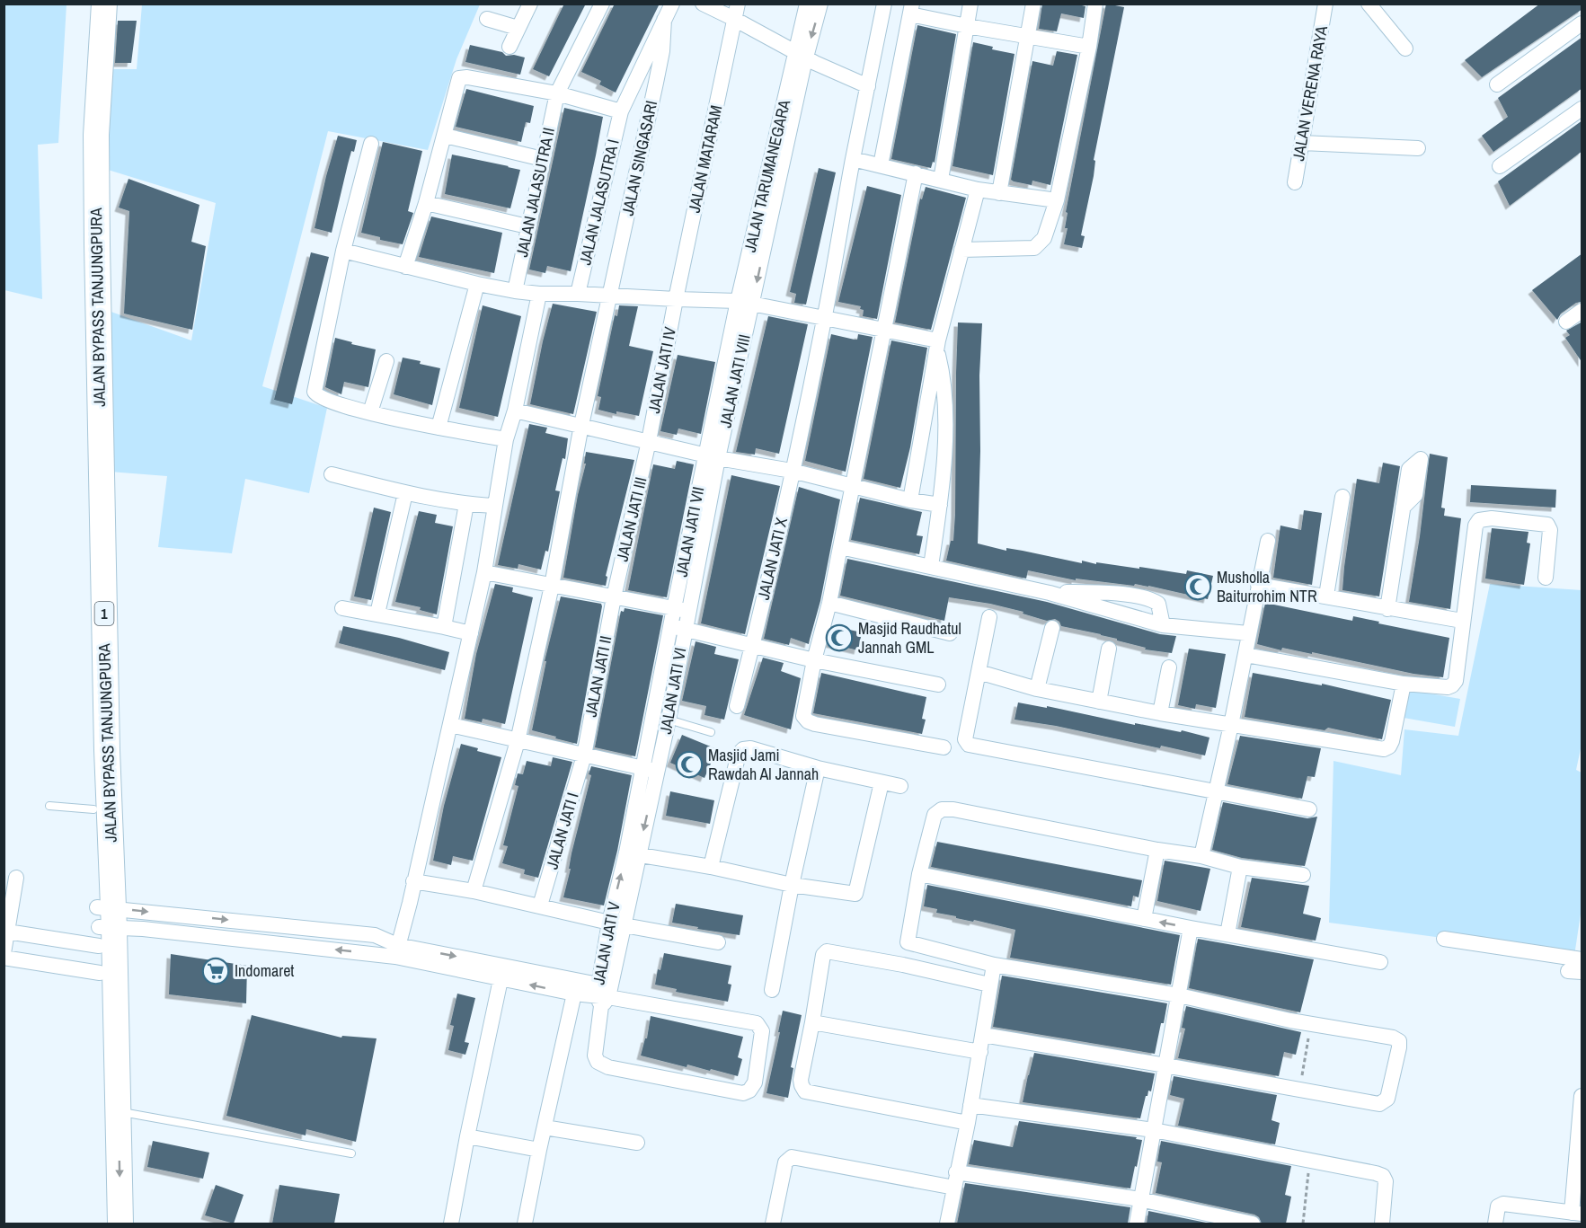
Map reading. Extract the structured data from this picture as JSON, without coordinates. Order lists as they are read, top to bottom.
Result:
{
  "streets": {
    "highway": ["JALAN BYPASS TANJUNGPURA", "1"],
    "street": [
      "JALAN VERENA RAYA",
      "JALAN SINGASARI",
      "JALAN MATARAM",
      "JALAN TARUMANEGARA",
      "JALAN JALASUTRA II",
      "JALAN JALASUTRA I",
      "JALAN JATI IV",
      "JALAN JATI VIII",
      "JALAN JATI III",
      "JALAN JATI VII",
      "JALAN JATI X",
      "JALAN JATI II",
      "JALAN JATI VI",
      "JALAN JATI I",
      "JALAN JATI V"
    ]
  },
  "crossings": [
    ["JALAN SINGASARI", "JALAN JALASUTRA I"],
    ["JALAN MATARAM", "JALAN JATI IV"],
    ["JALAN TARUMANEGARA", "JALAN JATI VIII"],
    ["JALAN JATI IV", "JALAN JATI III"],
    ["JALAN JATI VIII", "JALAN JATI VII"],
    ["JALAN JATI III", "JALAN JATI II"],
    ["JALAN JATI VII", "JALAN JATI VI"],
    ["JALAN JATI II", "JALAN JATI I"],
    ["JALAN JATI VI", "JALAN JATI V"]
  ],
  "places": {
    "mosque": ["Musholla Baiturrohim NTR", "Masjid Raudhatul Jannah GML", "Masjid Jami Rawdah Al Jannah"],
    "supermarket": ["Indomaret"]
  }
}
